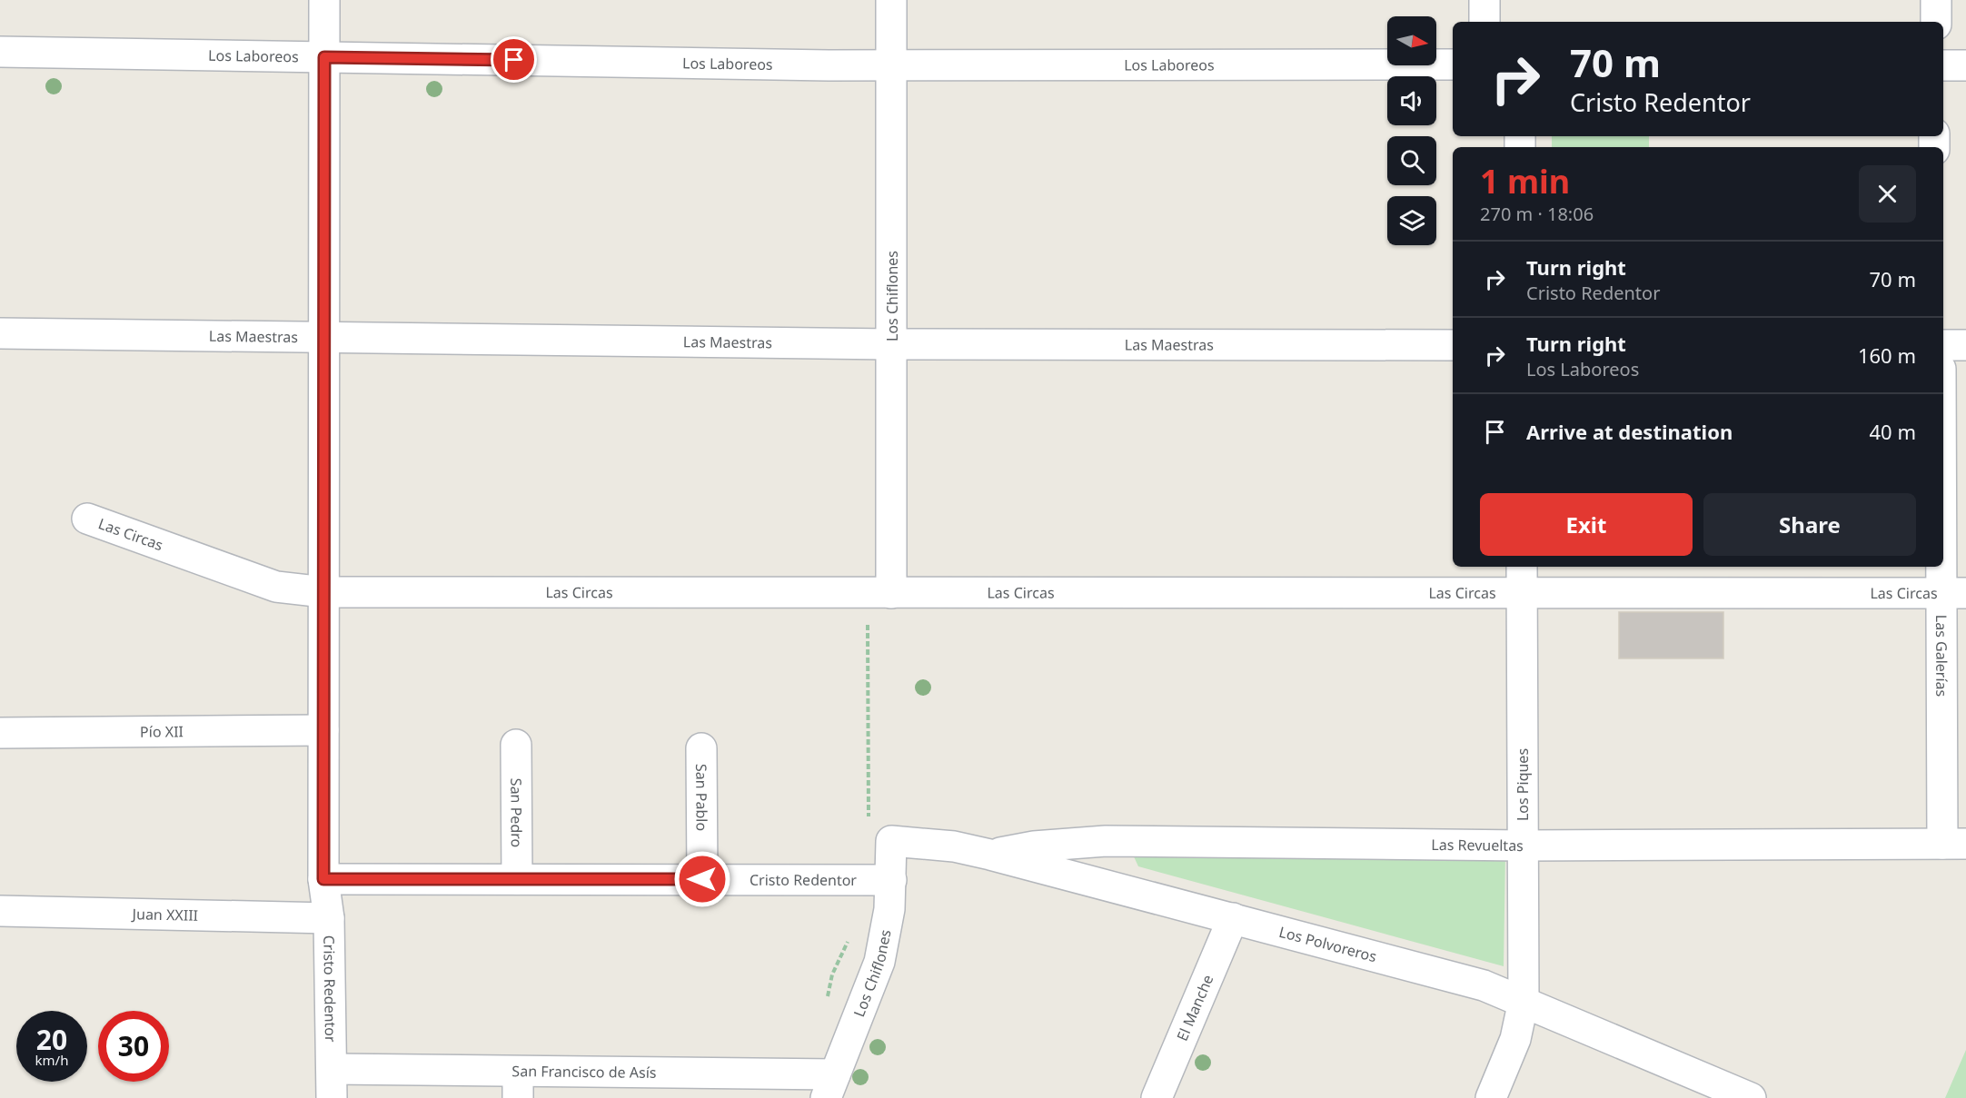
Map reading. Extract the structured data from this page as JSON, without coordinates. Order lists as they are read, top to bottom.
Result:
{
  "streets": {
    "street": [
      "Los Laboreos",
      "Los Chiflones",
      "Las Maestras",
      "Las Circas",
      "Las Galerías",
      "Pío XII",
      "Los Piques",
      "San Pablo",
      "San Pedro",
      "Las Revueltas",
      "Cristo Redentor",
      "Juan XXIII",
      "Los Polvoreros",
      "El Manche",
      "San Francisco de Asís"
    ]
  },
  "crossings": [
    ["Los Laboreos", "Los Chiflones"],
    ["Los Laboreos", "Cristo Redentor"],
    ["Los Chiflones", "Las Maestras"],
    ["Los Chiflones", "Las Circas"],
    ["Los Chiflones", "Cristo Redentor"],
    ["Los Chiflones", "Los Polvoreros"],
    ["Los Chiflones", "San Francisco de Asís"],
    ["Las Maestras", "Cristo Redentor"],
    ["Las Circas", "Las Galerías"],
    ["Las Circas", "Los Piques"],
    ["Las Circas", "Cristo Redentor"],
    ["Las Galerías", "Las Revueltas"],
    ["Pío XII", "Cristo Redentor"],
    ["Los Piques", "Las Revueltas"],
    ["Los Piques", "Los Polvoreros"],
    ["San Pablo", "Cristo Redentor"],
    ["San Pedro", "Cristo Redentor"],
    ["Las Revueltas", "Los Polvoreros"],
    ["Cristo Redentor", "Juan XXIII"],
    ["Cristo Redentor", "San Francisco de Asís"],
    ["Los Polvoreros", "El Manche"]
  ],
  "north": "right",
  "page": {
    "turn": ["70 m", "Cristo Redentor"],
    "heading": ["1 min", "270 m · 18:06"],
    "list": [
      {
        "name": "Turn right",
        "note": "Cristo Redentor",
        "value": "70 m"
      },
      {
        "name": "Turn right",
        "note": "Los Laboreos",
        "value": "160 m"
      },
      {
        "name": "Arrive at destination",
        "value": "40 m"
      }
    ],
    "buttons": ["Exit", "Share"],
    "speed": "20 km/h",
    "limit": "30"
  }
}
